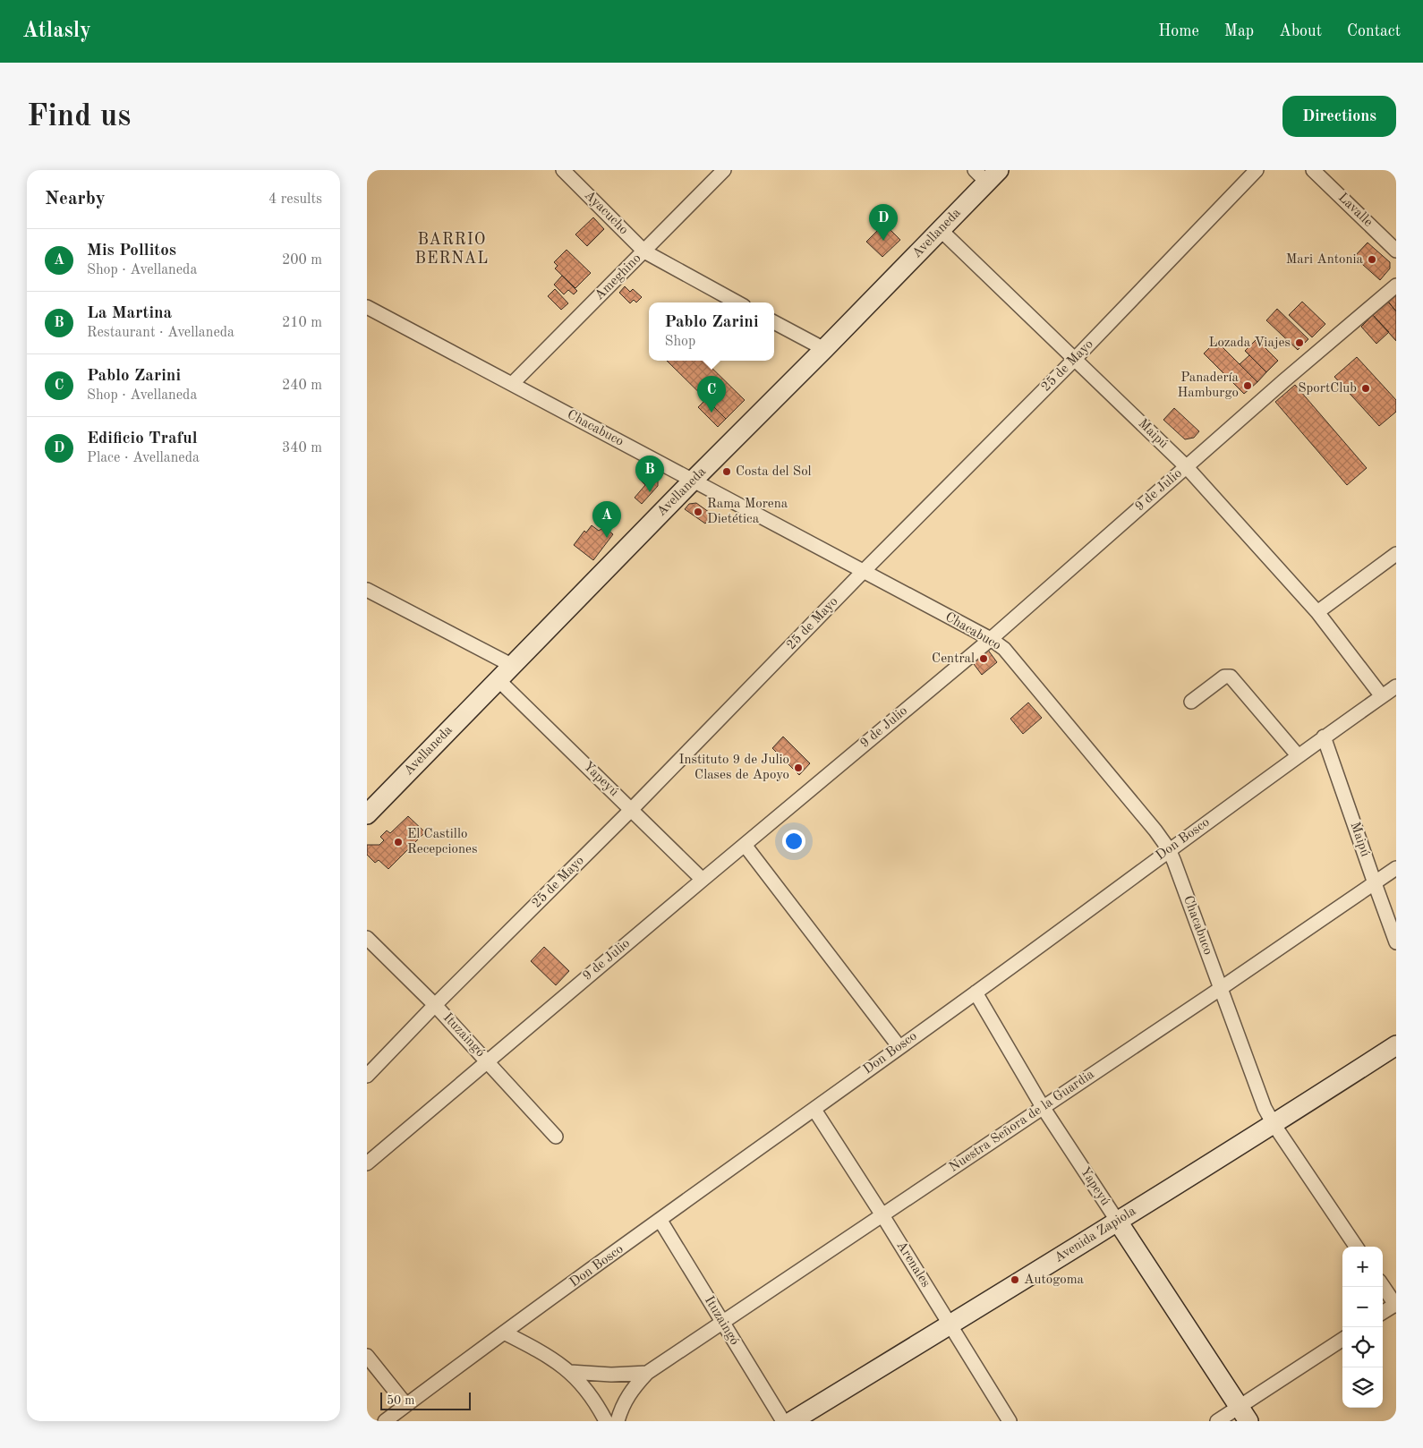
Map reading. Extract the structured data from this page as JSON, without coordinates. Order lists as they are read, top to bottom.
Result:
{
  "streets": {
    "street": [
      "Lavalle",
      "Ayacucho",
      "Avellaneda",
      "Ameghino",
      "25 de Mayo",
      "Chacabuco",
      "Maipú",
      "9 de Julio",
      "Yapeyú",
      "Don Bosco",
      "Ituzaingó",
      "Nuestra Señora de la Guardia",
      "Avenida Zapiola",
      "Arenales"
    ]
  },
  "crossings": [
    ["Ayacucho", "Ameghino"],
    ["Avellaneda", "Chacabuco"],
    ["Avellaneda", "Maipú"],
    ["Avellaneda", "Yapeyú"],
    ["Ameghino", "Chacabuco"],
    ["25 de Mayo", "Chacabuco"],
    ["25 de Mayo", "Maipú"],
    ["25 de Mayo", "Yapeyú"],
    ["25 de Mayo", "Ituzaingó"],
    ["Chacabuco", "9 de Julio"],
    ["Chacabuco", "Don Bosco"],
    ["Chacabuco", "Nuestra Señora de la Guardia"],
    ["Chacabuco", "Avenida Zapiola"],
    ["Maipú", "9 de Julio"],
    ["Maipú", "Don Bosco"],
    ["Maipú", "Nuestra Señora de la Guardia"],
    ["9 de Julio", "Yapeyú"],
    ["9 de Julio", "Ituzaingó"],
    ["Yapeyú", "Don Bosco"],
    ["Yapeyú", "Nuestra Señora de la Guardia"],
    ["Yapeyú", "Avenida Zapiola"],
    ["Don Bosco", "Ituzaingó"],
    ["Don Bosco", "Arenales"],
    ["Ituzaingó", "Nuestra Señora de la Guardia"],
    ["Nuestra Señora de la Guardia", "Arenales"],
    ["Avenida Zapiola", "Arenales"]
  ],
  "districts": ["BARRIO BERNAL"],
  "places": [
    "Mari Antonia",
    "Lozada Viajes",
    "Panadería Hamburgo",
    "SportClub",
    "Costa del Sol",
    "Rama Morena Dietética",
    "Central",
    "Instituto 9 de Julio Clases de Apoyo",
    "El Castillo Recepciones",
    "Autogoma"
  ],
  "scale_bar": "50 m",
  "page": {
    "header": "Atlasly",
    "nav": [
      "Home",
      "Map",
      "About",
      "Contact"
    ],
    "buttons": "Directions",
    "title": "Find us",
    "heading": ["Nearby", "4 results"],
    "pins": [
      "D",
      "C",
      "B",
      "A"
    ],
    "list": [
      {
        "mark": "A",
        "name": "Mis Pollitos",
        "note": "Shop · Avellaneda",
        "value": "200 m"
      },
      {
        "mark": "B",
        "name": "La Martina",
        "note": "Restaurant · Avellaneda",
        "value": "210 m"
      },
      {
        "mark": "C",
        "name": "Pablo Zarini",
        "note": "Shop · Avellaneda",
        "value": "240 m"
      },
      {
        "mark": "D",
        "name": "Edificio Traful",
        "note": "Place · Avellaneda",
        "value": "340 m"
      }
    ],
    "popup": ["Pablo Zarini", "Shop"],
    "map_buttons": ["+", "−"],
    "scale": "50 m"
  }
}
